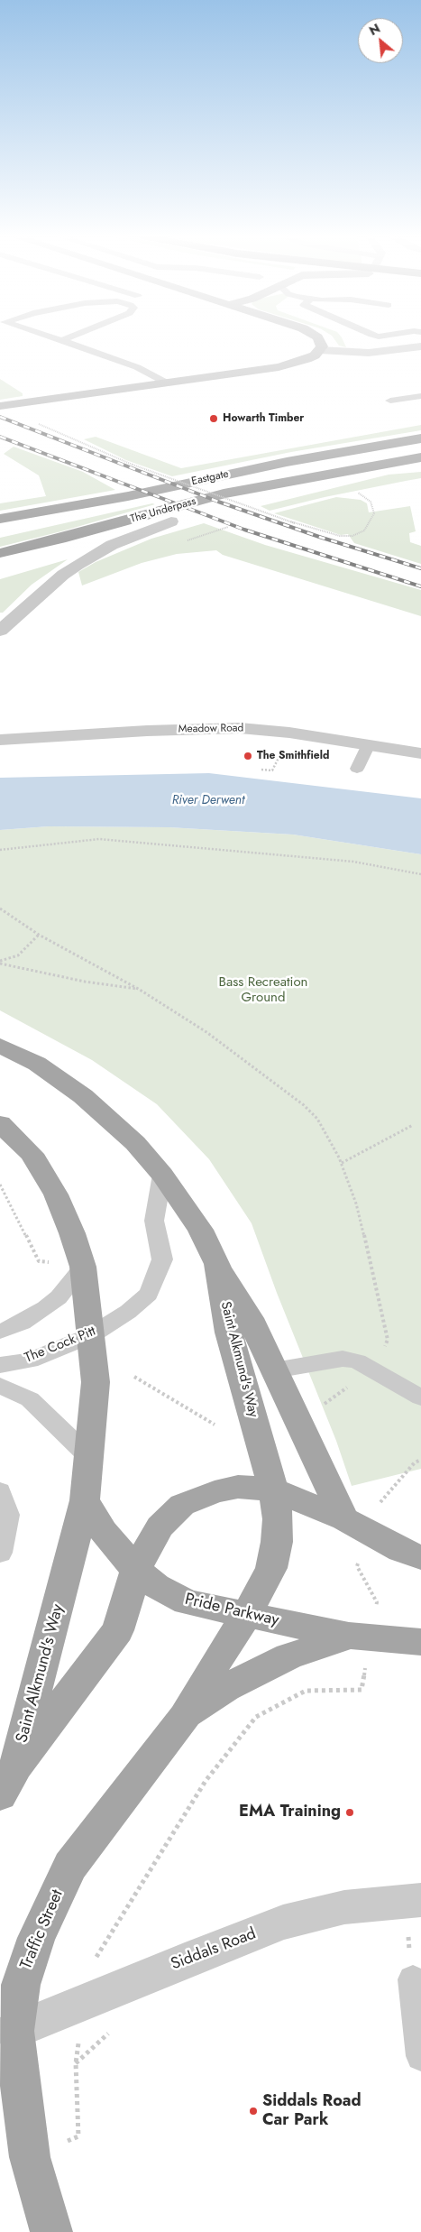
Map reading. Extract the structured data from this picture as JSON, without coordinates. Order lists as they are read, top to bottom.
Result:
{
  "streets": {
    "main road": [
      "Eastgate",
      "The Underpass",
      "Saint Alkmund's Way",
      "Pride Parkway",
      "Traffic Street"
    ],
    "street": ["Meadow Road", "Siddals Road"],
    "lane": ["The Cock Pitt"]
  },
  "crossings": [
    ["The Cock Pitt", "Saint Alkmund's Way"],
    ["Saint Alkmund's Way", "Pride Parkway"],
    ["Saint Alkmund's Way", "Traffic Street"],
    ["Traffic Street", "Siddals Road"]
  ],
  "water": ["River Derwent"],
  "parks": ["Bass Recreation Ground"],
  "places": [
    "Howarth Timber",
    "The Smithfield",
    "EMA Training",
    "Siddals Road Car Park"
  ],
  "north": "top left"
}
